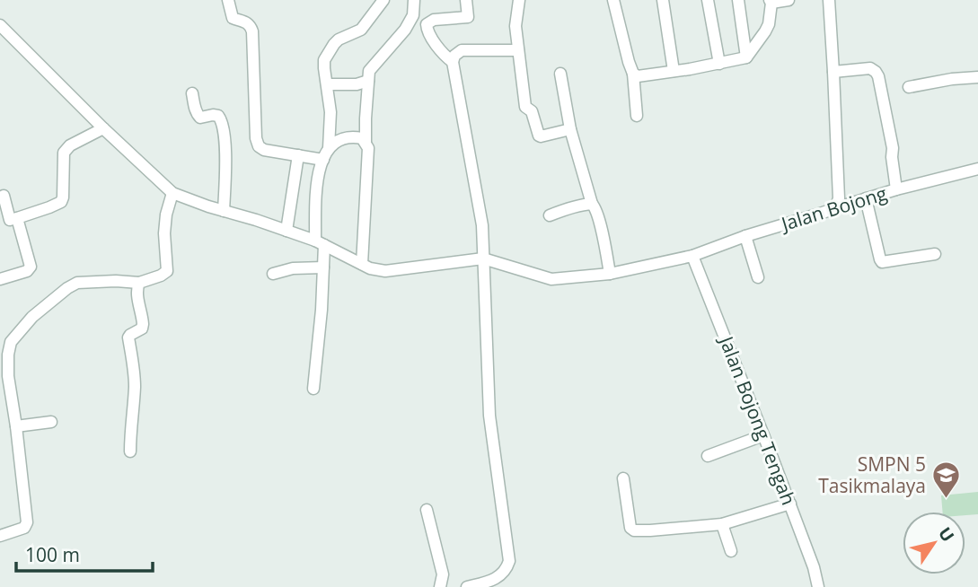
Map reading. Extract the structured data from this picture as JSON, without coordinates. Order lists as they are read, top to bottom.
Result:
{
  "streets": {
    "street": ["Jalan Bojong", "Jalan Bojong Tengah"]
  },
  "crossings": [
    ["Jalan Bojong", "Jalan Bojong Tengah"]
  ],
  "places": {
    "school or university": ["SMPN 5 Tasikmalaya"]
  },
  "scale_bar": "100 m",
  "north": "top right"
}
